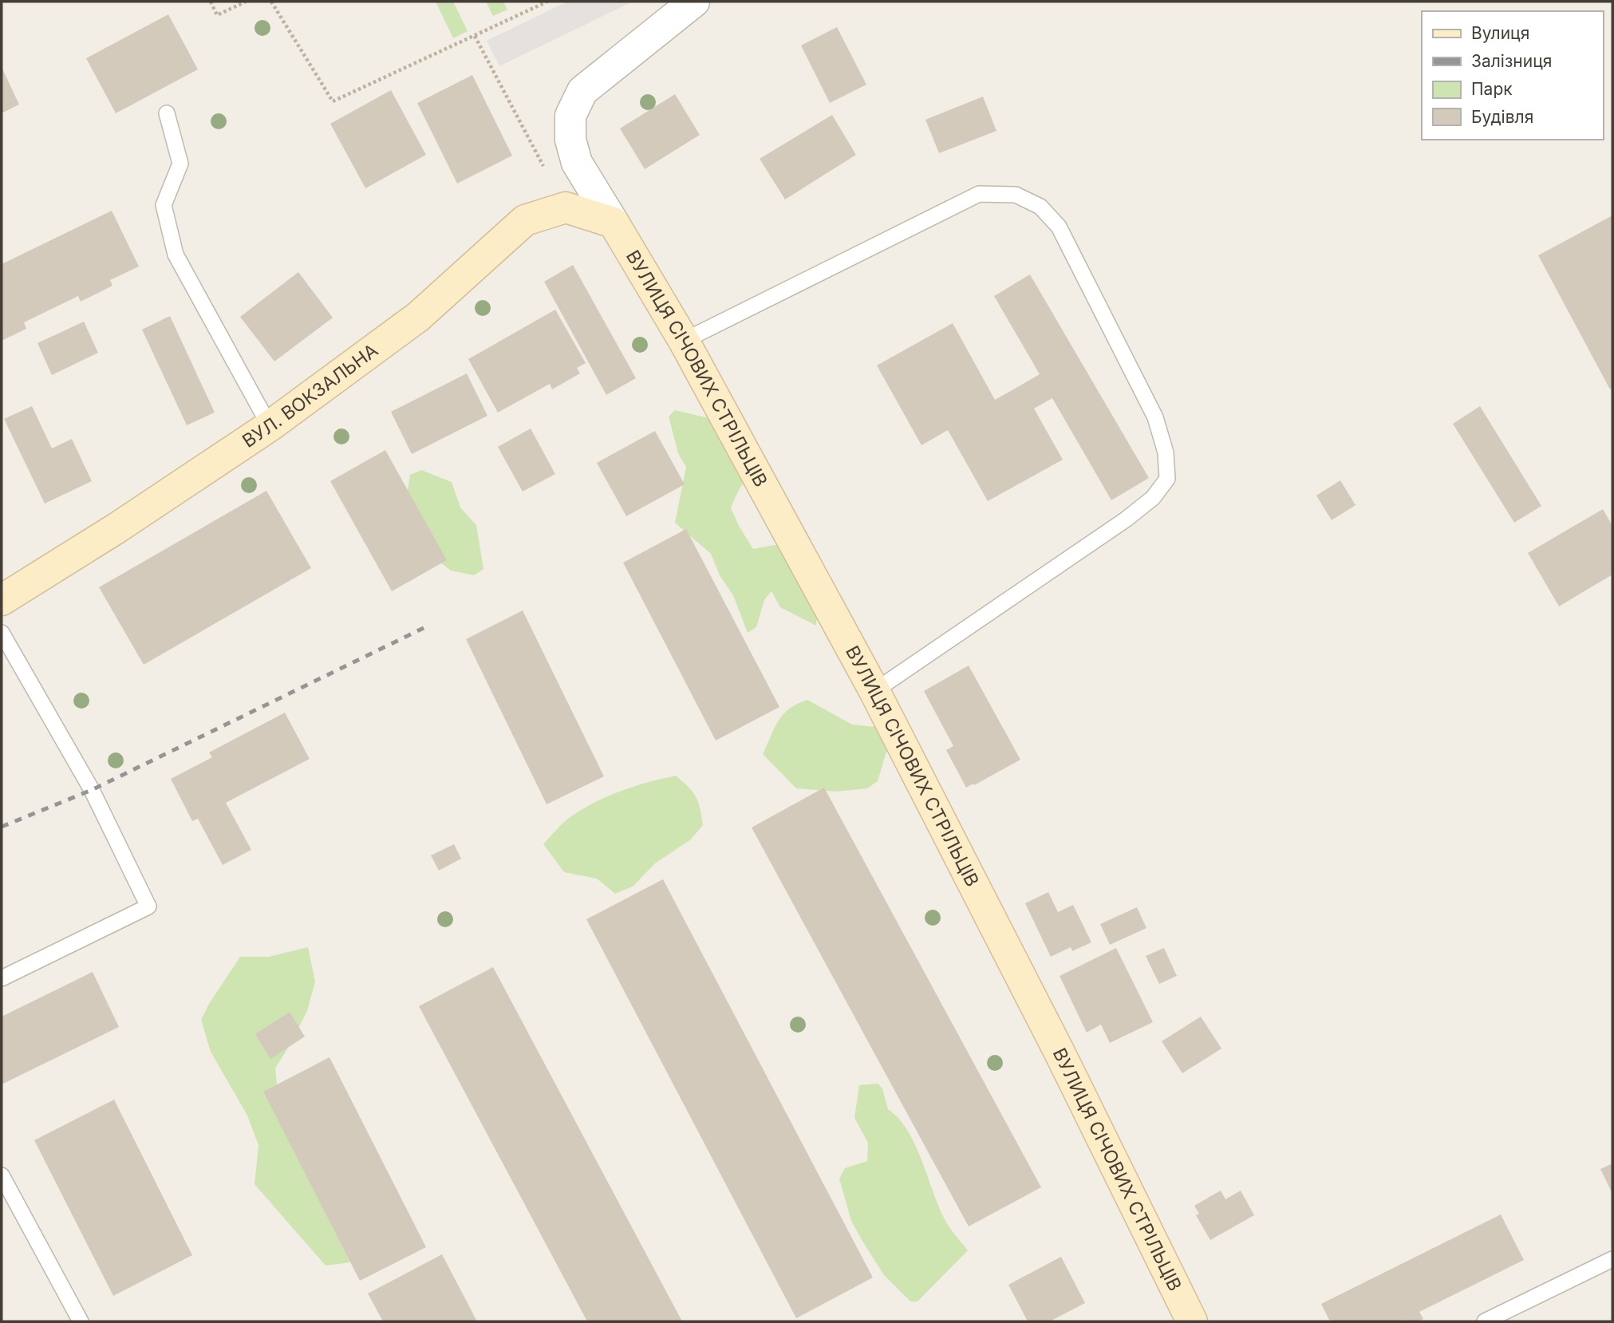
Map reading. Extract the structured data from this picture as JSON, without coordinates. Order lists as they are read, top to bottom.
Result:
{
  "streets": {
    "street": ["ВУЛИЦЯ СІЧОВИХ СТРІЛЬЦІВ", "ВУЛ. ВОКЗАЛЬНА"]
  },
  "legend": [
    "Вулиця",
    "Залізниця",
    "Парк",
    "Будівля"
  ]
}
